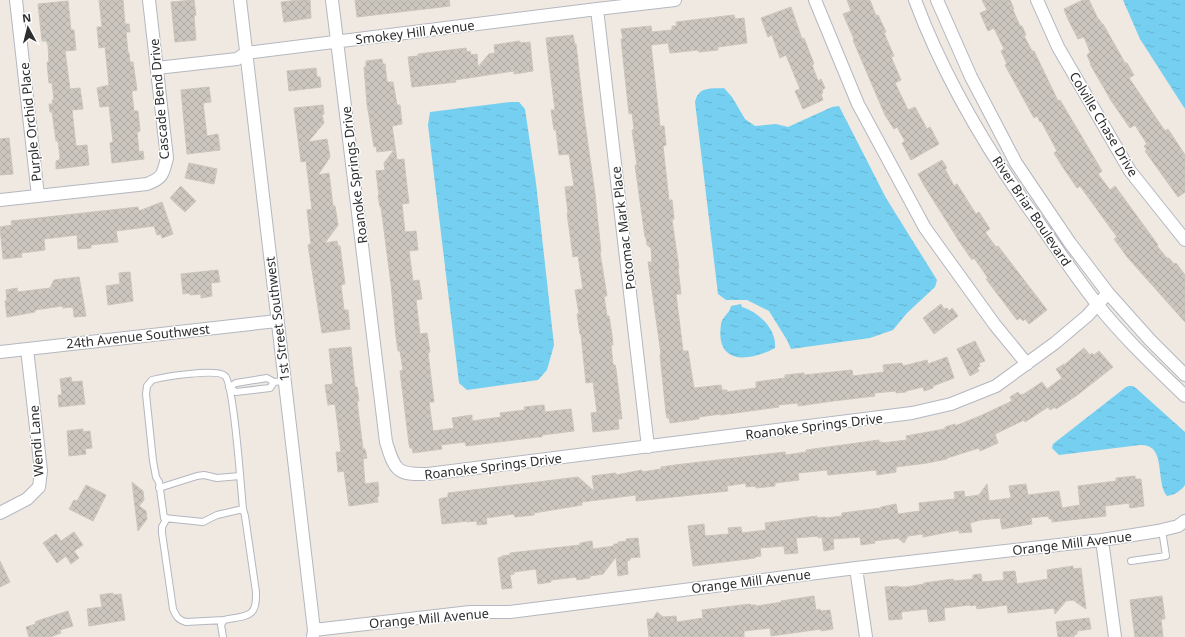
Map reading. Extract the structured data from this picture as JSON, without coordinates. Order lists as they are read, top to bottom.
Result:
{
  "streets": {
    "street": [
      "Smokey Hill Avenue",
      "Cascade Bend Drive",
      "Purple Orchid Place",
      "Colville Chase Drive",
      "Roanoke Springs Drive",
      "River Briar Boulevard",
      "Potomac Mark Place",
      "1st Street Southwest",
      "24th Avenue Southwest",
      "Wendi Lane",
      "Orange Mill Avenue"
    ]
  },
  "crossings": [
    ["Smokey Hill Avenue", "Cascade Bend Drive"],
    ["Smokey Hill Avenue", "Roanoke Springs Drive"],
    ["Smokey Hill Avenue", "Potomac Mark Place"],
    ["Smokey Hill Avenue", "1st Street Southwest"],
    ["Cascade Bend Drive", "Purple Orchid Place"],
    ["Roanoke Springs Drive", "River Briar Boulevard"],
    ["Roanoke Springs Drive", "Potomac Mark Place"],
    ["1st Street Southwest", "24th Avenue Southwest"],
    ["1st Street Southwest", "Orange Mill Avenue"],
    ["24th Avenue Southwest", "Wendi Lane"]
  ],
  "north": "top"
}
